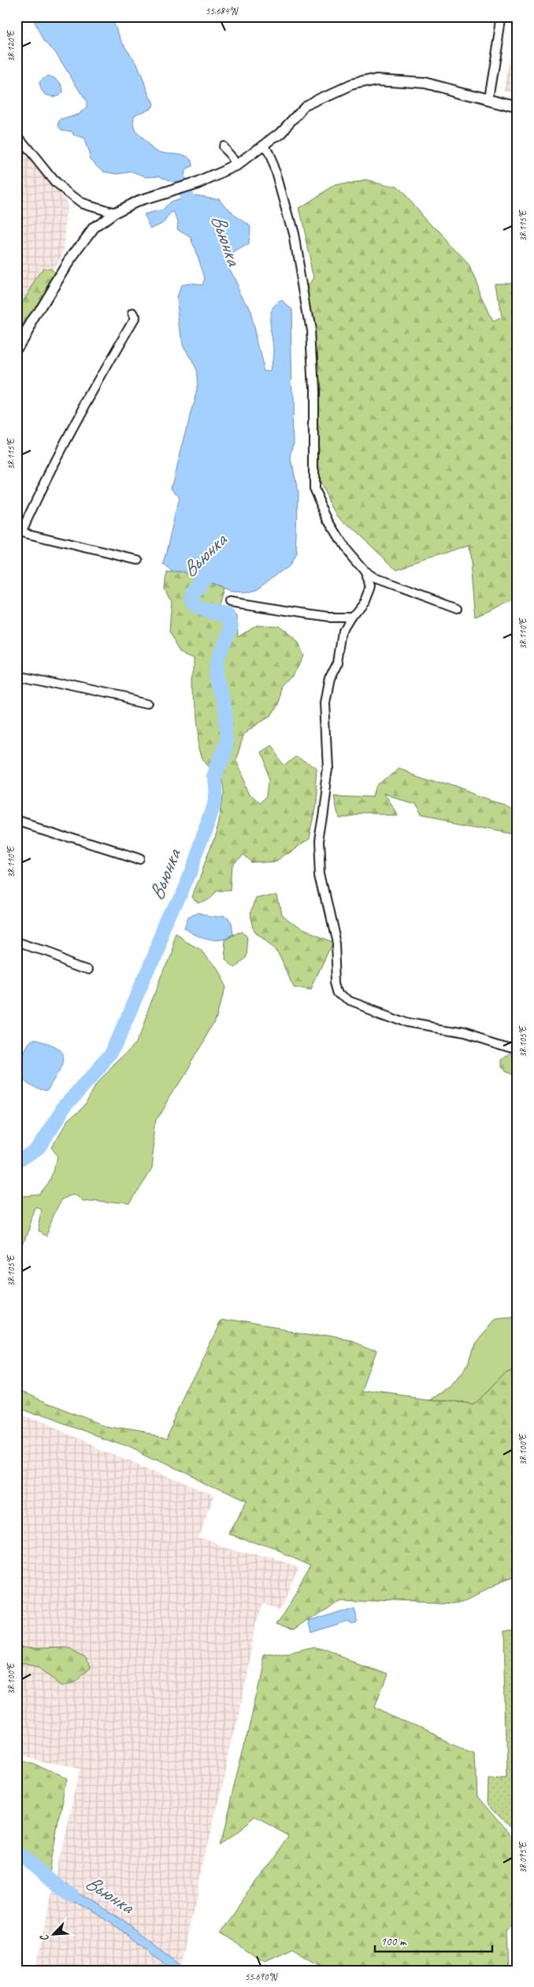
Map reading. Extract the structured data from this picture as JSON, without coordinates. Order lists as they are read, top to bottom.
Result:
{
  "water": ["Вьюнка"],
  "scale_bar": "100 m",
  "north": "bottom left",
  "coordinates": [
    "55.684°N",
    "38.120°E",
    "38.115°E",
    "38.110°E",
    "38.105°E",
    "38.100°E",
    "38.095°E",
    "55.690°N"
  ]
}
